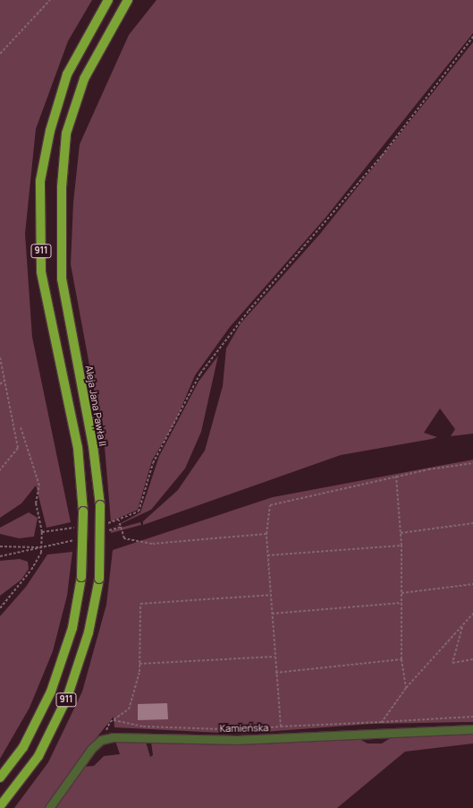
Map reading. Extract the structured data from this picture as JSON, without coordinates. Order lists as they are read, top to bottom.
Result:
{
  "streets": {
    "main road": ["911", "Aleja Jana Pawła II"],
    "street": ["Kamieńska"]
  }
}
